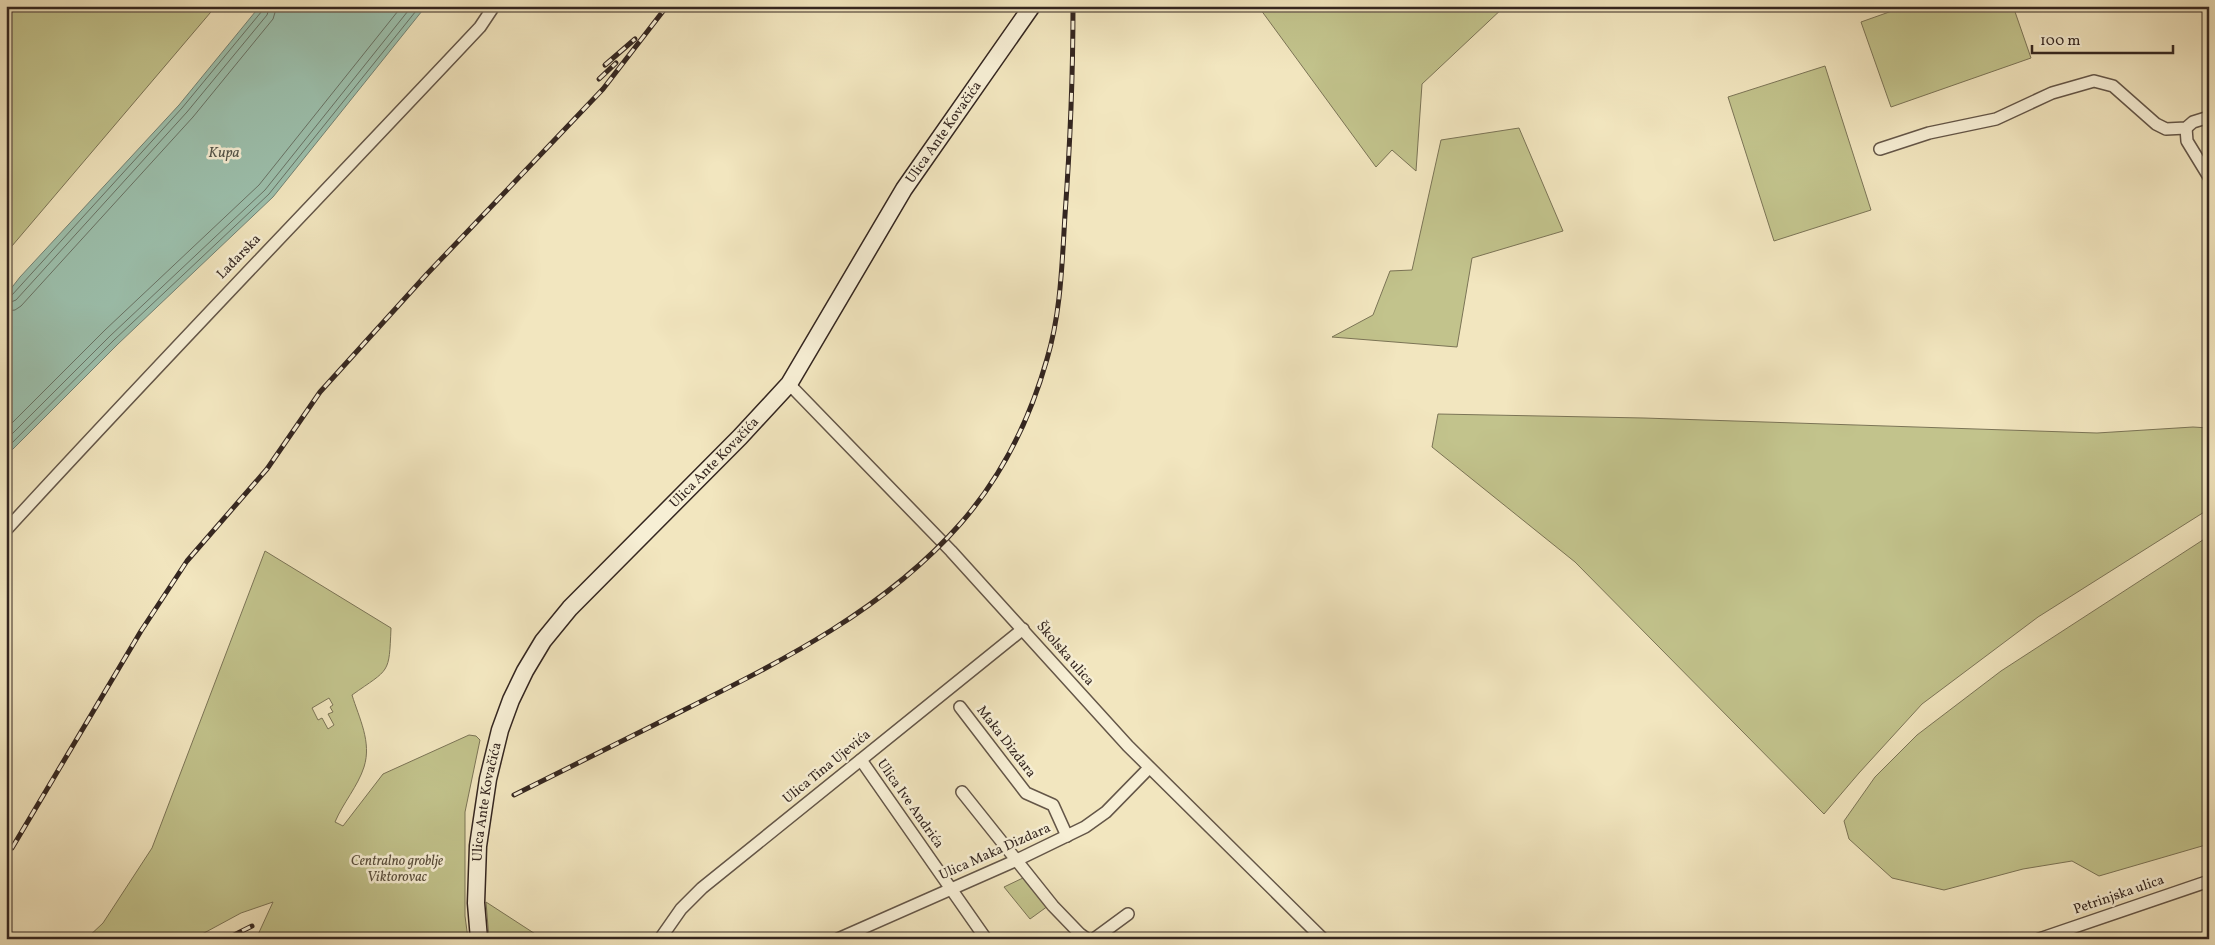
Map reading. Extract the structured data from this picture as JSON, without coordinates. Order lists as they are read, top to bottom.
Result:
{
  "streets": {
    "main road": ["Ulica Ante Kovačića"],
    "street": [
      "Lađarska",
      "Školska ulica",
      "Maka Dizdara",
      "Ulica Tina Ujevića",
      "Ulica Ive Andrića",
      "Ulica Maka Dizdara",
      "Petrinjska ulica"
    ]
  },
  "crossings": [
    ["Ulica Ante Kovačića", "Školska ulica"],
    ["Školska ulica", "Ulica Tina Ujevića"],
    ["Školska ulica", "Ulica Maka Dizdara"],
    ["Maka Dizdara", "Ulica Maka Dizdara"],
    ["Ulica Tina Ujevića", "Ulica Ive Andrića"],
    ["Ulica Ive Andrića", "Ulica Maka Dizdara"]
  ],
  "water": ["Kupa"],
  "parks": ["Centralno groblje Viktorovac"],
  "scale_bar": "100 m"
}
